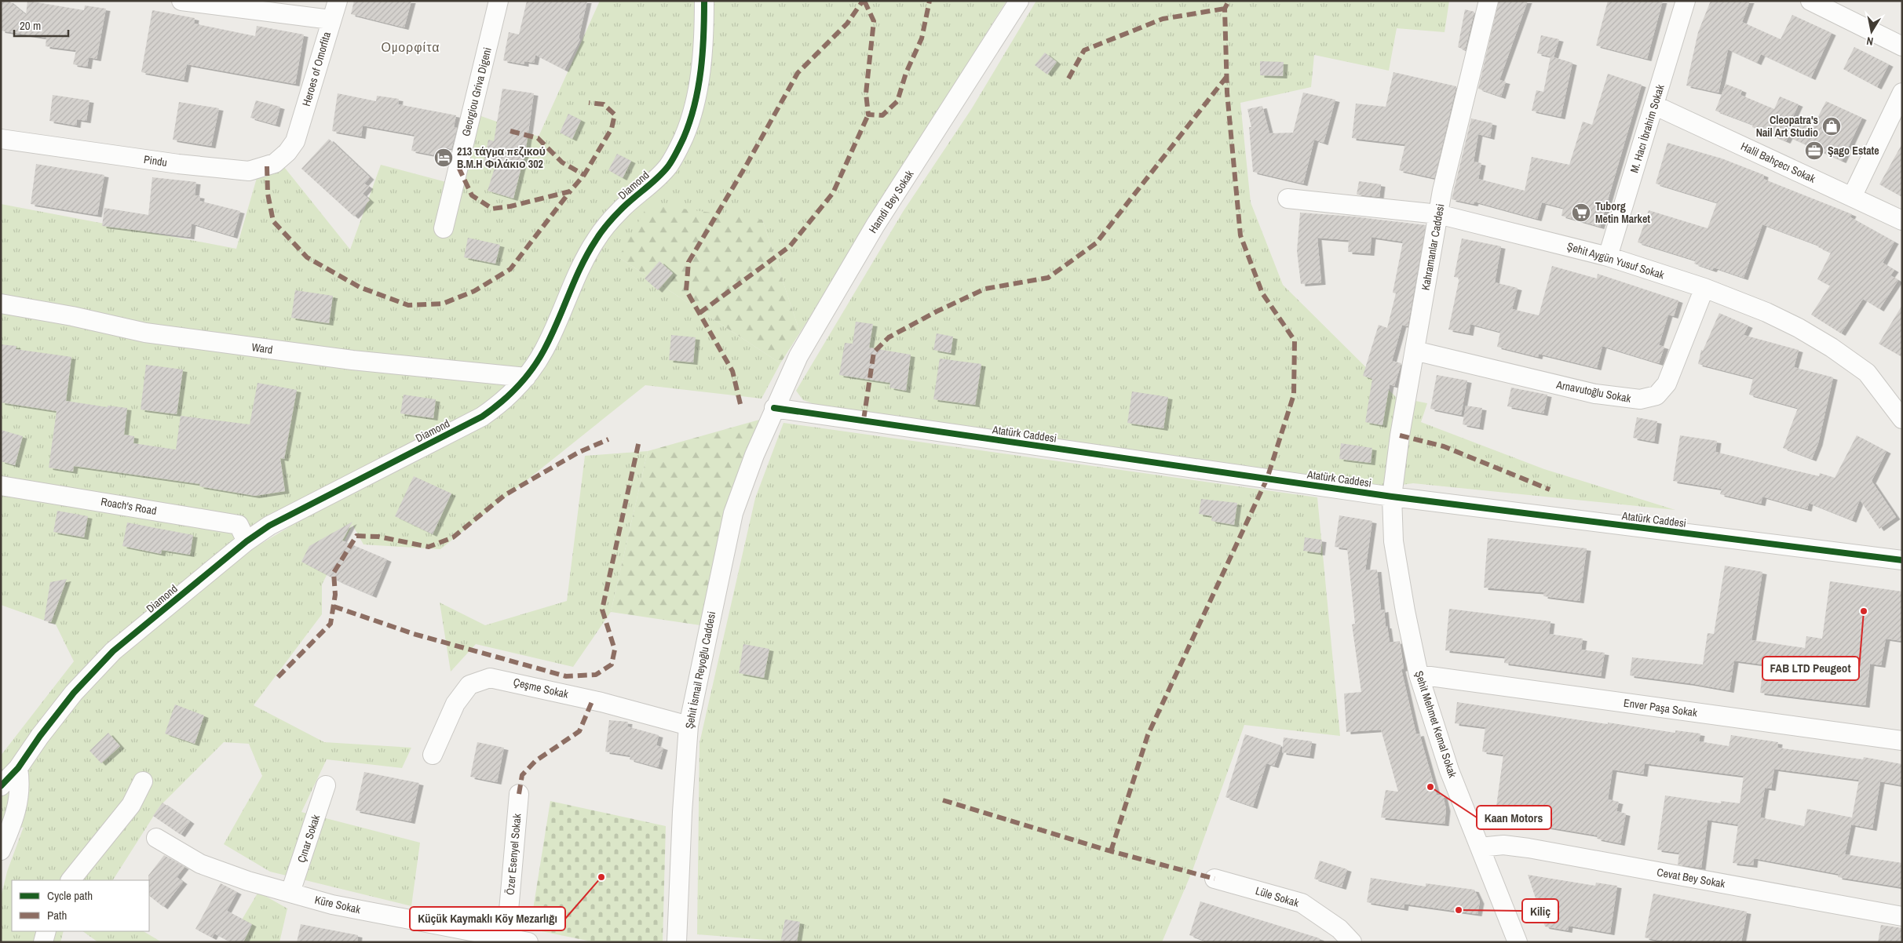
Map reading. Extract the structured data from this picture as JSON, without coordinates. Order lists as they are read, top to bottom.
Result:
{
  "streets": {
    "street": [
      "Heroes of Omorfita",
      "Georgiou Griva Digeni",
      "M. Hacı İbrahim Sokak",
      "Pindu",
      "Halil Bahçecı Sokak",
      "Diamond",
      "Hamdi Bey Sokak",
      "Kahramanlar Caddesi",
      "Şehit Aygün Yusuf Sokak",
      "Ward",
      "Arnavutoğlu Sokak",
      "Atatürk Caddesi",
      "Roach's Road",
      "Şehit İsmail Reyoğlu Caddesi",
      "Çeşme Sokak",
      "Enver Paşa Sokak",
      "Şehit Mehmet Kemal Sokak",
      "Çınar Sokak",
      "Özer Esenyel Sokak",
      "Cevat Bey Sokak",
      "Lüle Sokak",
      "Küre Sokak"
    ]
  },
  "crossings": [
    ["Heroes of Omorfita", "Pindu"],
    ["M. Hacı İbrahim Sokak", "Halil Bahçecı Sokak"],
    ["M. Hacı İbrahim Sokak", "Şehit Aygün Yusuf Sokak"],
    ["Diamond", "Ward"],
    ["Diamond", "Roach's Road"],
    ["Hamdi Bey Sokak", "Atatürk Caddesi"],
    ["Hamdi Bey Sokak", "Şehit İsmail Reyoğlu Caddesi"],
    ["Kahramanlar Caddesi", "Şehit Aygün Yusuf Sokak"],
    ["Kahramanlar Caddesi", "Arnavutoğlu Sokak"],
    ["Kahramanlar Caddesi", "Atatürk Caddesi"],
    ["Kahramanlar Caddesi", "Şehit Mehmet Kemal Sokak"],
    ["Şehit Aygün Yusuf Sokak", "Arnavutoğlu Sokak"],
    ["Atatürk Caddesi", "Şehit İsmail Reyoğlu Caddesi"],
    ["Atatürk Caddesi", "Şehit Mehmet Kemal Sokak"],
    ["Şehit İsmail Reyoğlu Caddesi", "Çeşme Sokak"],
    ["Enver Paşa Sokak", "Şehit Mehmet Kemal Sokak"],
    ["Şehit Mehmet Kemal Sokak", "Cevat Bey Sokak"],
    ["Çınar Sokak", "Küre Sokak"],
    ["Özer Esenyel Sokak", "Küre Sokak"]
  ],
  "districts": ["Ομορφίτα"],
  "places": {
    "shop": ["Cleopatra's Nail Art Studio"],
    "office": ["Şago Estate"],
    "hotel": ["213 τάγμα πεζικού B.M.H Φιλάκιο 302"],
    "supermarket": ["Tuborg Metin Market"],
    "other": [
      "FAB LTD Peugeot",
      "Kaan Motors",
      "Küçük Kaymaklı Köy Mezarlığı",
      "Kiliç"
    ]
  },
  "legend": ["Cycle path", "Path"],
  "scale_bar": "20 m",
  "north": "bottom"
}
